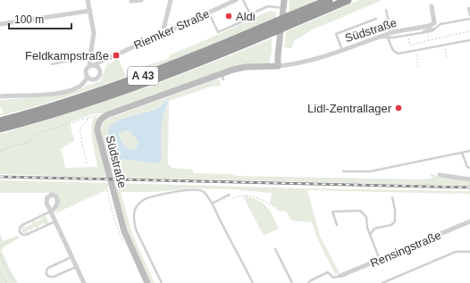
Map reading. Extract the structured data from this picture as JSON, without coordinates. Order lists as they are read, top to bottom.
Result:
{
  "streets": {
    "highway": ["A 43"],
    "street": ["Riemker Straße", "Südstraße", "Rensingstraße"]
  },
  "places": {
    "other": ["Aldi", "Lidl-Zentrallager"],
    "transit": ["Feldkampstraße"]
  },
  "scale_bar": "100 m"
}
